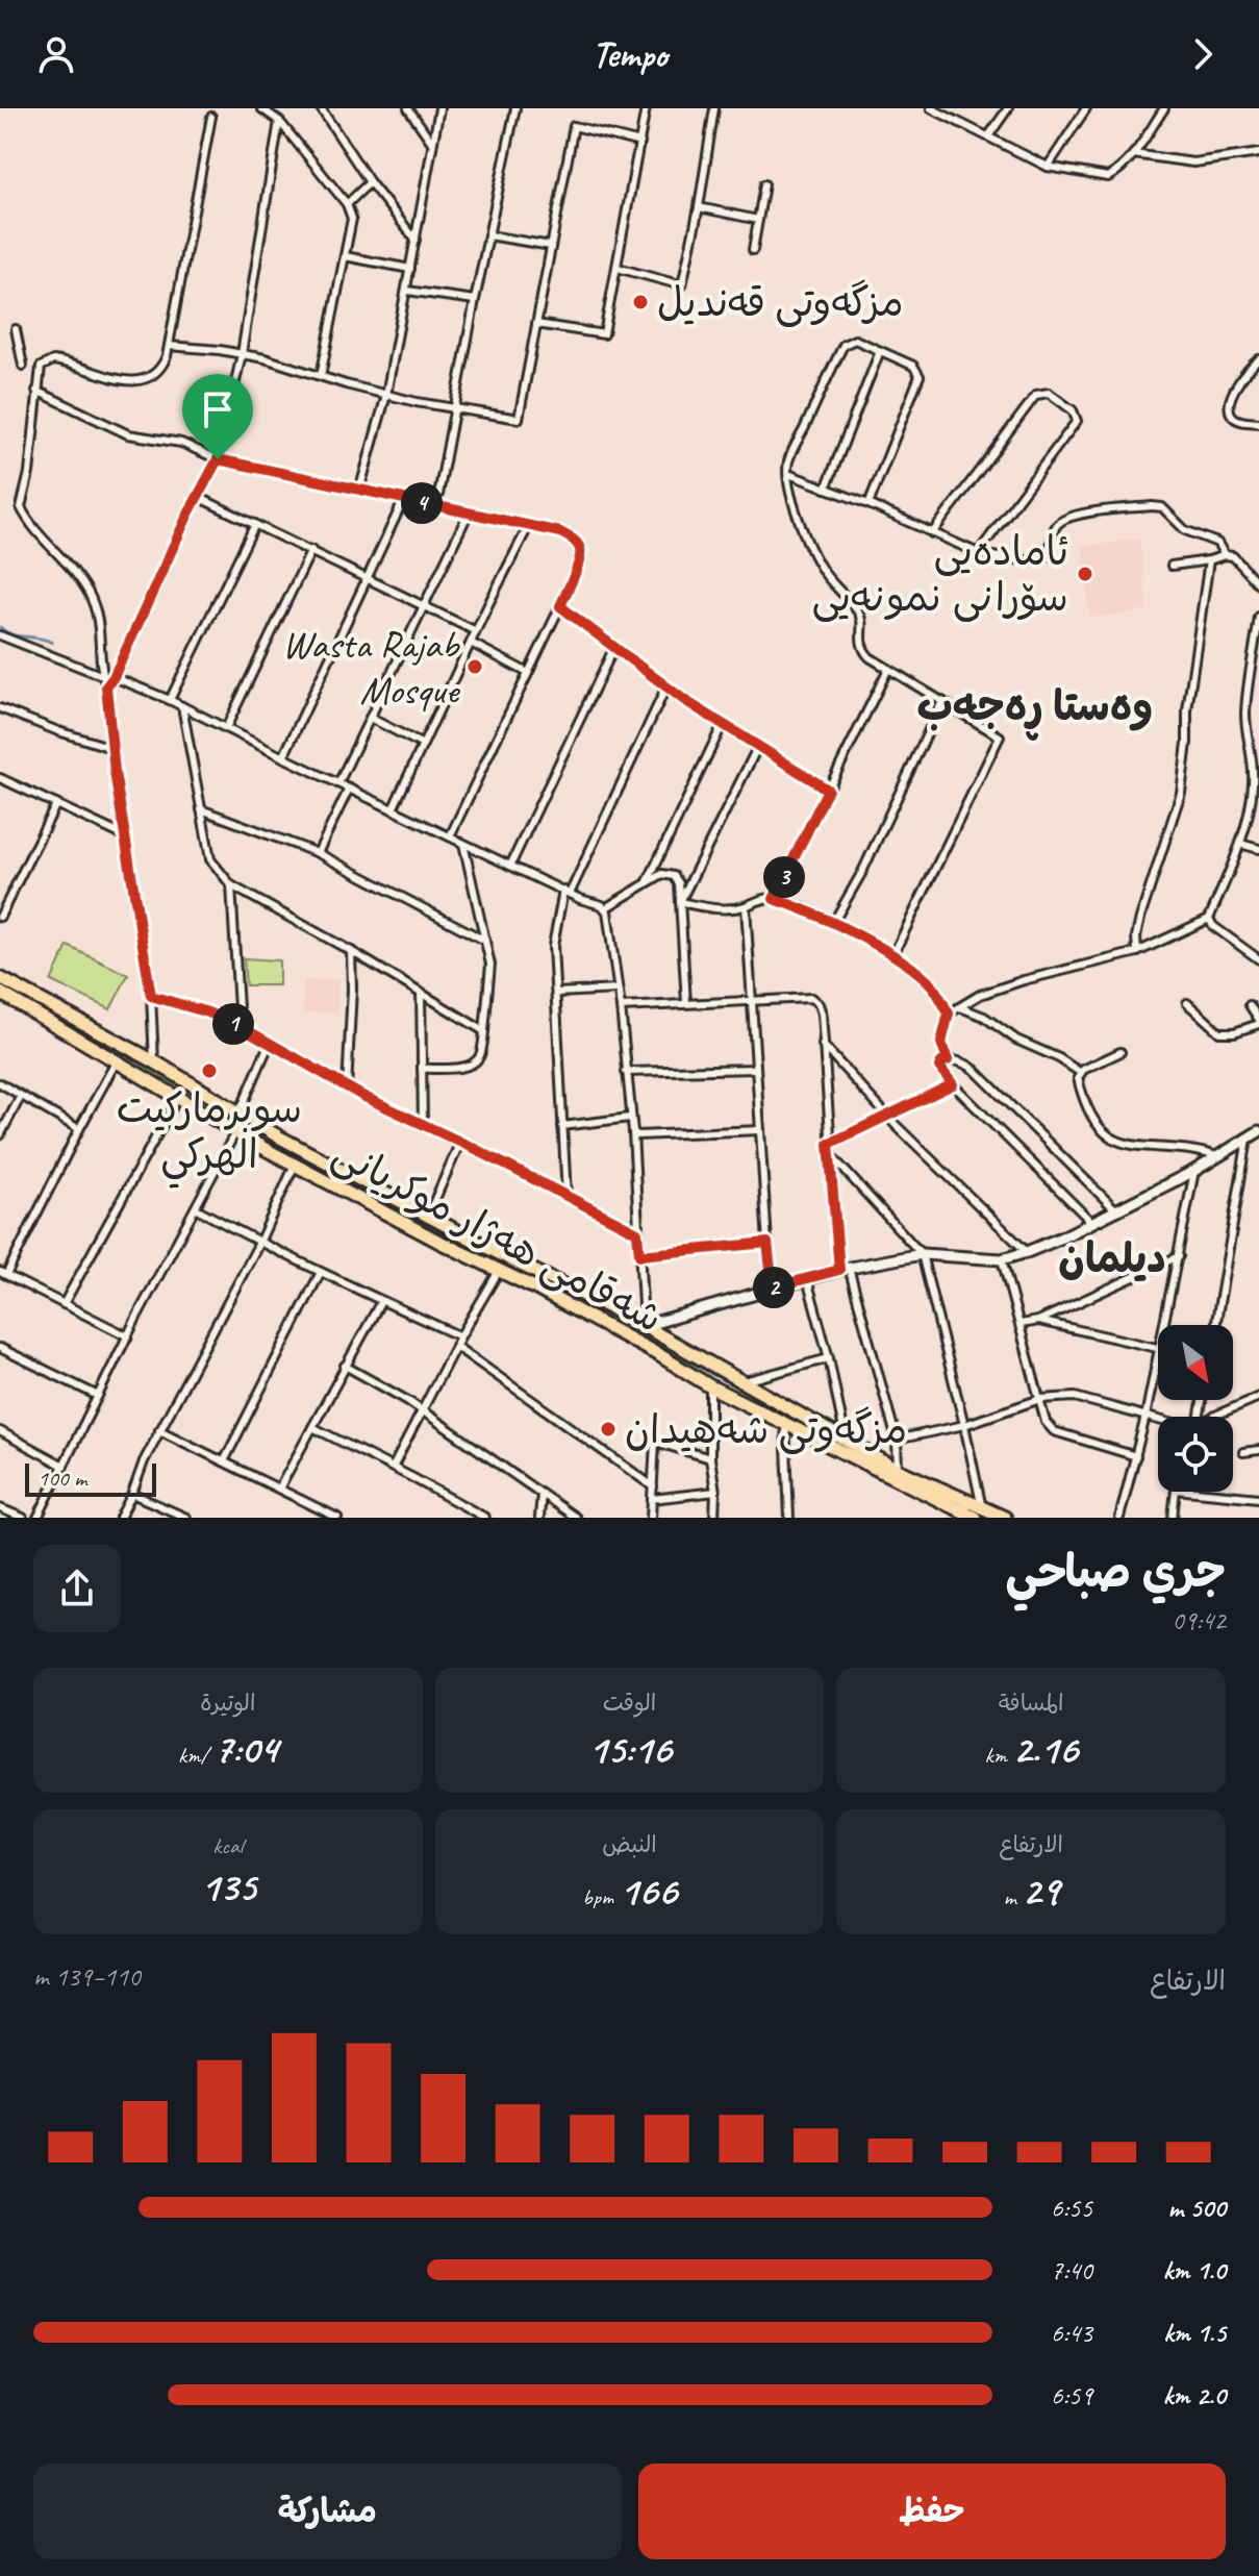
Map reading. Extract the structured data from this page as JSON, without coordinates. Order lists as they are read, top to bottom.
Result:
{
  "streets": {
    "highway": ["شەقامی ھەژار موکریانی"]
  },
  "districts": ["وەستا ڕەجەب", "دیلمان"],
  "places": [
    "مزگەوتی قەندیل",
    "ئامادەیی سۆرانی نمونەیی",
    "Wasta Rajab Mosque",
    "سوبرماركيت الهركي",
    "مزگەوتی شەهیدان"
  ],
  "scale_bar": "100 m",
  "north": "bottom right",
  "page": {
    "header": "Tempo",
    "pins": [
      "4",
      "3",
      "1",
      "2"
    ],
    "scale": "100 m",
    "heading": ["جري صباحي", "09:42"],
    "stats": [
      ["المسافة", "2.16 km"],
      ["الوقت", "15:16"],
      ["الوتيرة", "7:04 /km"],
      ["الارتفاع", "29 m"],
      ["النبض", "166 bpm"],
      ["kcal", "135"]
    ],
    "chart": ["الارتفاع", "110–139 m"],
    "list": [
      {
        "name": "500 m",
        "note": "6:55"
      },
      {
        "name": "1.0 km",
        "note": "7:40"
      },
      {
        "name": "1.5 km",
        "note": "6:43"
      },
      {
        "name": "2.0 km",
        "note": "6:59"
      }
    ],
    "buttons": ["حفظ", "مشاركة"]
  }
}
